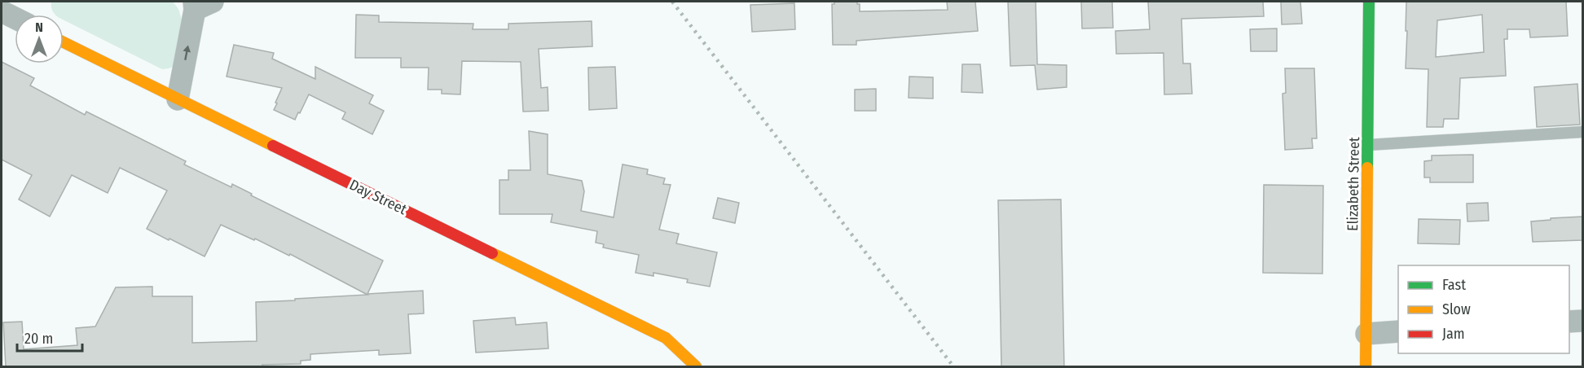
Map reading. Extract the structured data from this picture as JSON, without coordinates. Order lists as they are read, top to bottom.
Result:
{
  "streets": {
    "street": ["Elizabeth Street", "Day Street"]
  },
  "legend": ["Fast", "Slow", "Jam"],
  "scale_bar": "20 m",
  "north": "top"
}
